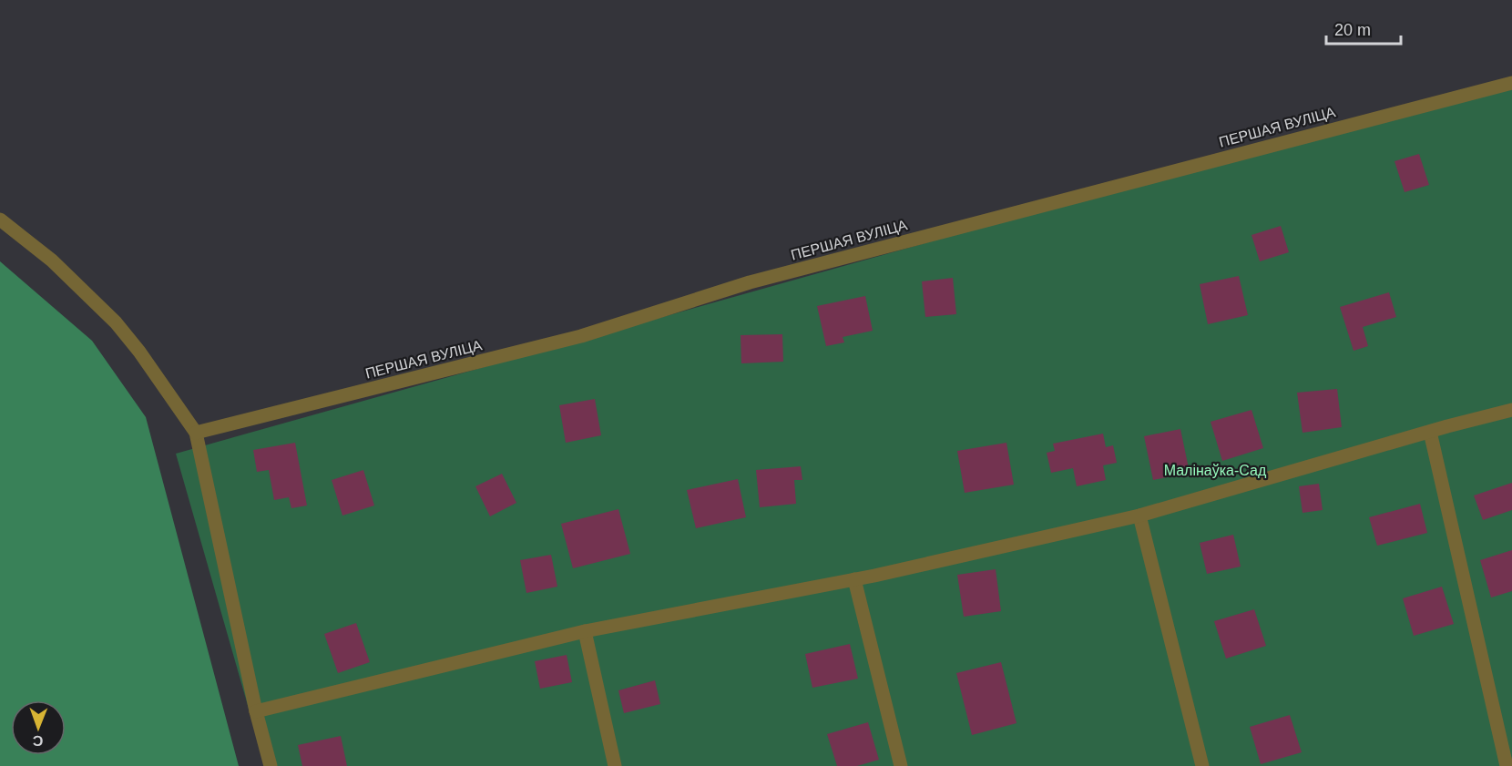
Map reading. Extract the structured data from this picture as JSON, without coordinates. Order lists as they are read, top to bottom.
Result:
{
  "streets": {
    "street": ["ПЕРШАЯ ВУЛІЦА"]
  },
  "parks": ["Малінаўка-Сад"],
  "scale_bar": "20 m",
  "north": "bottom"
}
